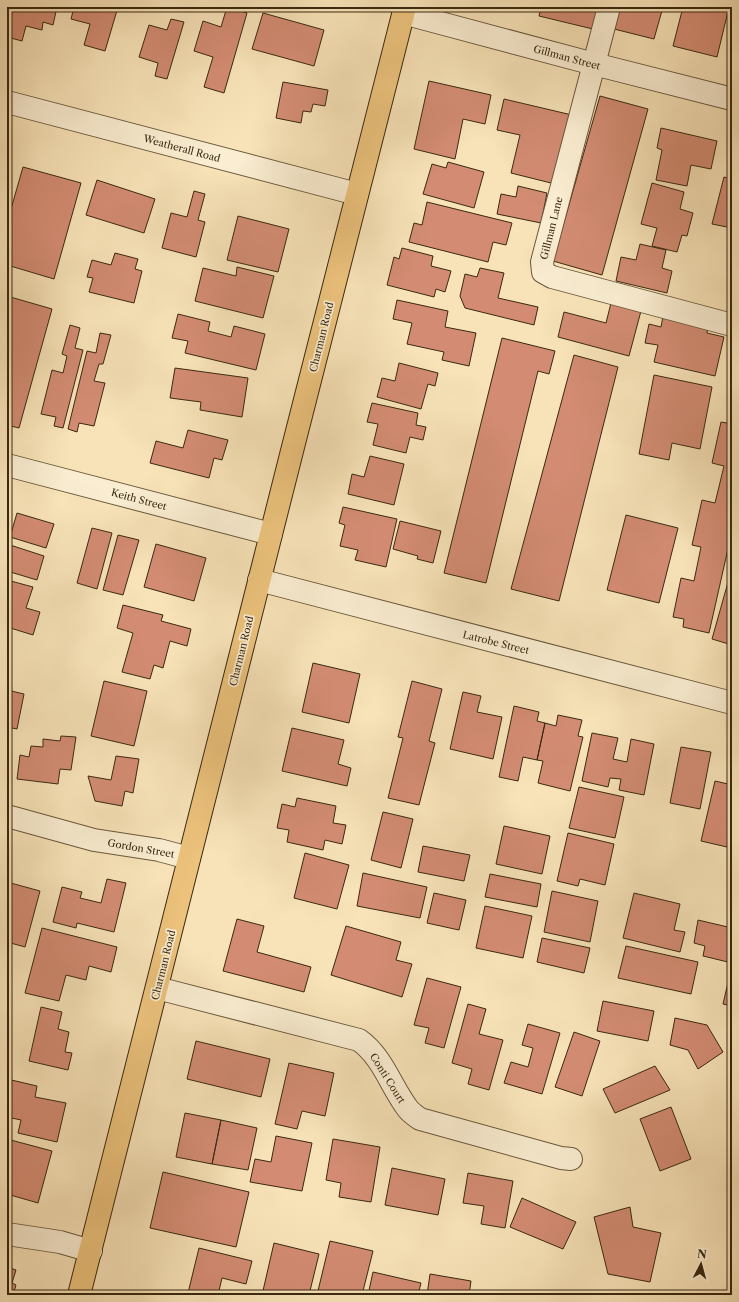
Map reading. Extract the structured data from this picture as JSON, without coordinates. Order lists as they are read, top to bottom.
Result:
{
  "streets": {
    "main road": ["Charman Road"],
    "street": [
      "Gillman Street",
      "Weatherall Road",
      "Gillman Lane",
      "Keith Street",
      "Latrobe Street",
      "Gordon Street",
      "Conti Court"
    ]
  },
  "crossings": [
    ["Gillman Street", "Gillman Lane"],
    ["Gillman Street", "Charman Road"],
    ["Weatherall Road", "Charman Road"],
    ["Charman Road", "Keith Street"],
    ["Charman Road", "Latrobe Street"],
    ["Charman Road", "Gordon Street"],
    ["Charman Road", "Conti Court"]
  ],
  "north": "top"
}
